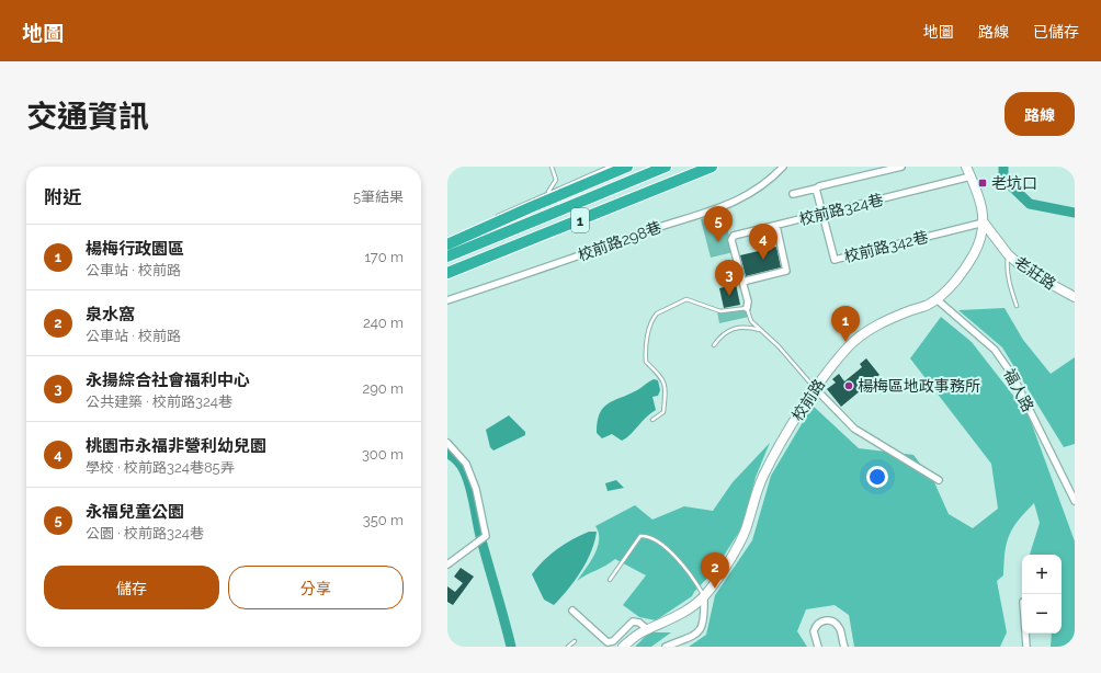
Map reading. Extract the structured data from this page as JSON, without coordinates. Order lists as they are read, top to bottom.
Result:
{
  "streets": {
    "highway": ["1"],
    "street": [
      "校前路324巷",
      "校前路298巷",
      "校前路342巷",
      "老莊路",
      "福人路",
      "校前路"
    ]
  },
  "crossings": [
    ["校前路324巷", "校前路342巷"],
    ["校前路324巷", "校前路"],
    ["校前路342巷", "老莊路"],
    ["校前路342巷", "校前路"],
    ["老莊路", "校前路"],
    ["福人路", "校前路"]
  ],
  "places": {
    "transit": ["老坑口"],
    "other": ["楊梅區地政事務所"]
  },
  "page": {
    "header": "地圖",
    "nav": ["地圖", "路線", "已儲存"],
    "title": "交通資訊",
    "buttons": [
      "路線",
      ["儲存", "分享"]
    ],
    "heading": ["附近", "5筆結果"],
    "pins": [
      "5",
      "4",
      "3",
      "1",
      "2"
    ],
    "list": [
      {
        "mark": "1",
        "name": "楊梅行政園區",
        "note": "公車站 · 校前路",
        "value": "170 m"
      },
      {
        "mark": "2",
        "name": "泉水窩",
        "note": "公車站 · 校前路",
        "value": "240 m"
      },
      {
        "mark": "3",
        "name": "永揚綜合社會福利中心",
        "note": "公共建築 · 校前路324巷",
        "value": "290 m"
      },
      {
        "mark": "4",
        "name": "桃園市永福非營利幼兒園",
        "note": "學校 · 校前路324巷85弄",
        "value": "300 m"
      },
      {
        "mark": "5",
        "name": "永福兒童公園",
        "note": "公園 · 校前路324巷",
        "value": "350 m"
      }
    ],
    "map_buttons": ["+", "−"]
  }
}
